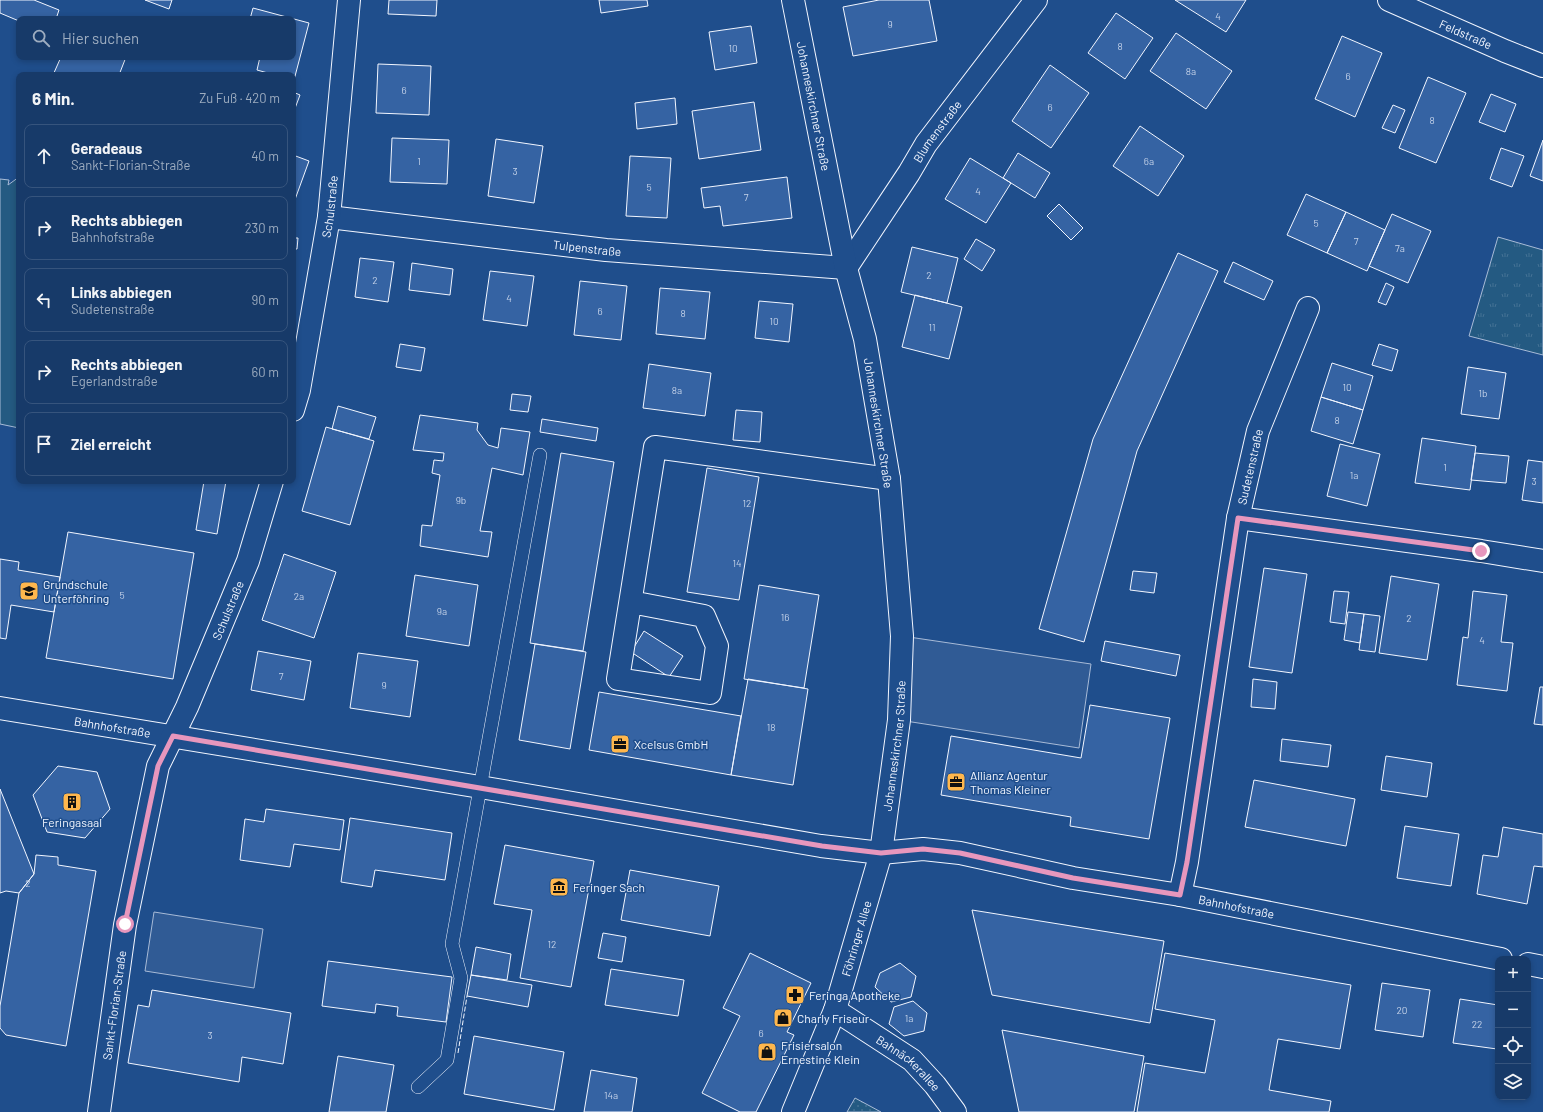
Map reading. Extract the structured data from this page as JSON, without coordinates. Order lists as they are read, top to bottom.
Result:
{
  "streets": {
    "street": [
      "Feldstraße",
      "Johanneskirchner Straße",
      "Blumenstraße",
      "Schulstraße",
      "Tulpenstraße",
      "Sudetenstraße",
      "Bahnhofstraße",
      "Föhringer Allee",
      "Sankt-Florian-Straße",
      "Bahnäckerallee"
    ]
  },
  "crossings": [
    ["Johanneskirchner Straße", "Blumenstraße"],
    ["Johanneskirchner Straße", "Tulpenstraße"],
    ["Johanneskirchner Straße", "Bahnhofstraße"],
    ["Johanneskirchner Straße", "Föhringer Allee"],
    ["Blumenstraße", "Tulpenstraße"],
    ["Schulstraße", "Tulpenstraße"],
    ["Schulstraße", "Bahnhofstraße"],
    ["Schulstraße", "Sankt-Florian-Straße"],
    ["Sudetenstraße", "Bahnhofstraße"],
    ["Bahnhofstraße", "Föhringer Allee"],
    ["Bahnhofstraße", "Sankt-Florian-Straße"],
    ["Föhringer Allee", "Bahnäckerallee"]
  ],
  "places": {
    "school or university": ["Grundschule Unterföhring"],
    "office": ["Xcelsus GmbH", "Allianz Agentur Thomas Kleiner"],
    "building": ["Feringasaal"],
    "museum": ["Feringer Sach"],
    "pharmacy": ["Feringa Apotheke"],
    "shop": ["Charly Friseur", "Frisiersalon Ernestine Klein"]
  },
  "house_numbers": [
    "4",
    "9",
    "8",
    "10",
    "8a",
    "6",
    "6",
    "6",
    "8",
    "1",
    "6a",
    "3",
    "5",
    "4",
    "7",
    "5",
    "7",
    "7a",
    "2",
    "2",
    "4",
    "6",
    "8",
    "10",
    "11",
    "10",
    "8a",
    "1b",
    "8",
    "1",
    "1a",
    "3",
    "9b",
    "12",
    "14",
    "5",
    "2a",
    "9a",
    "16",
    "2",
    "4",
    "7",
    "9",
    "18",
    "2",
    "12",
    "20",
    "1a",
    "22",
    "6",
    "3",
    "14a"
  ],
  "page": {
    "search": "Hier suchen",
    "heading": ["6 Min.", "Zu Fuß · 420 m"],
    "list": [
      ["Geradeaus", "Sankt-Florian-Straße", "40 m"],
      ["Rechts abbiegen", "Bahnhofstraße", "230 m"],
      ["Links abbiegen", "Sudetenstraße", "90 m"],
      ["Rechts abbiegen", "Egerlandstraße", "60 m"],
      "Ziel erreicht"
    ],
    "map_buttons": ["+", "−"]
  }
}
